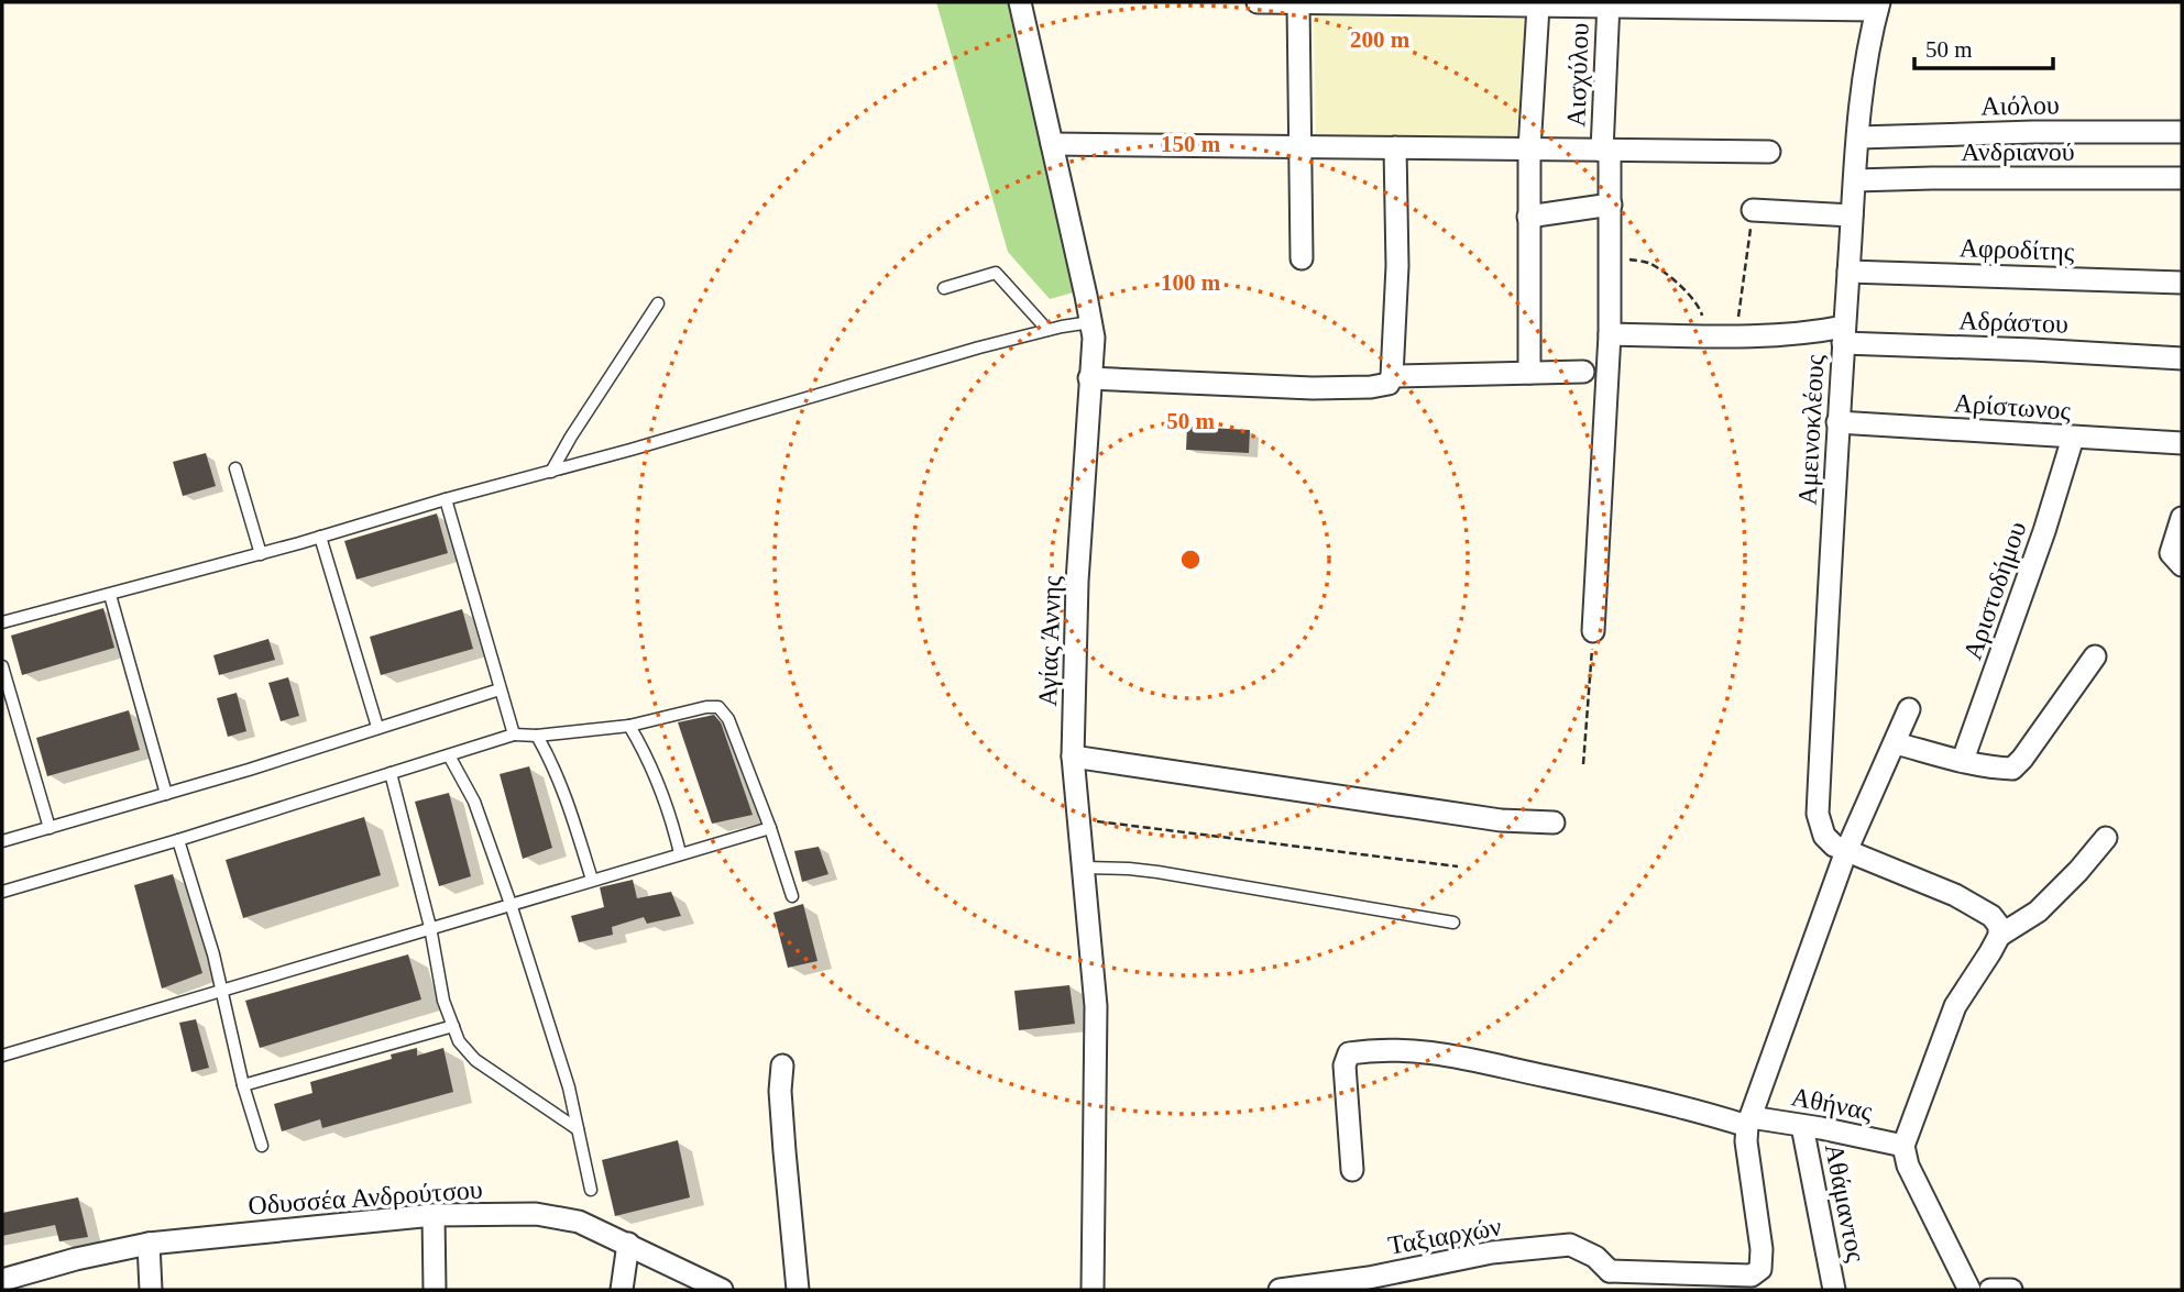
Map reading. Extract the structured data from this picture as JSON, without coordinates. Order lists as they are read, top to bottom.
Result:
{
  "streets": {
    "street": [
      "Αισχύλου",
      "Αιόλου",
      "Ανδριανού",
      "Αφροδίτης",
      "Αδράστου",
      "Αρίστωνος",
      "Αμεινοκλέους",
      "Αριστοδήμου",
      "Αγίας Άννης",
      "Αθήνας",
      "Οδυσσέα Ανδρούτσου",
      "Αθάμαντος",
      "Ταξιαρχών"
    ]
  },
  "crossings": [
    ["Αισχύλου", "Αδράστου"],
    ["Αιόλου", "Αμεινοκλέους"],
    ["Ανδριανού", "Αμεινοκλέους"],
    ["Αφροδίτης", "Αμεινοκλέους"],
    ["Αδράστου", "Αμεινοκλέους"],
    ["Αρίστωνος", "Αμεινοκλέους"],
    ["Αρίστωνος", "Αριστοδήμου"],
    ["Αθήνας", "Αθάμαντος"]
  ],
  "scale_bar": "50 m",
  "rings": [
    "200 m",
    "150 m",
    "100 m",
    "50 m"
  ]
}
